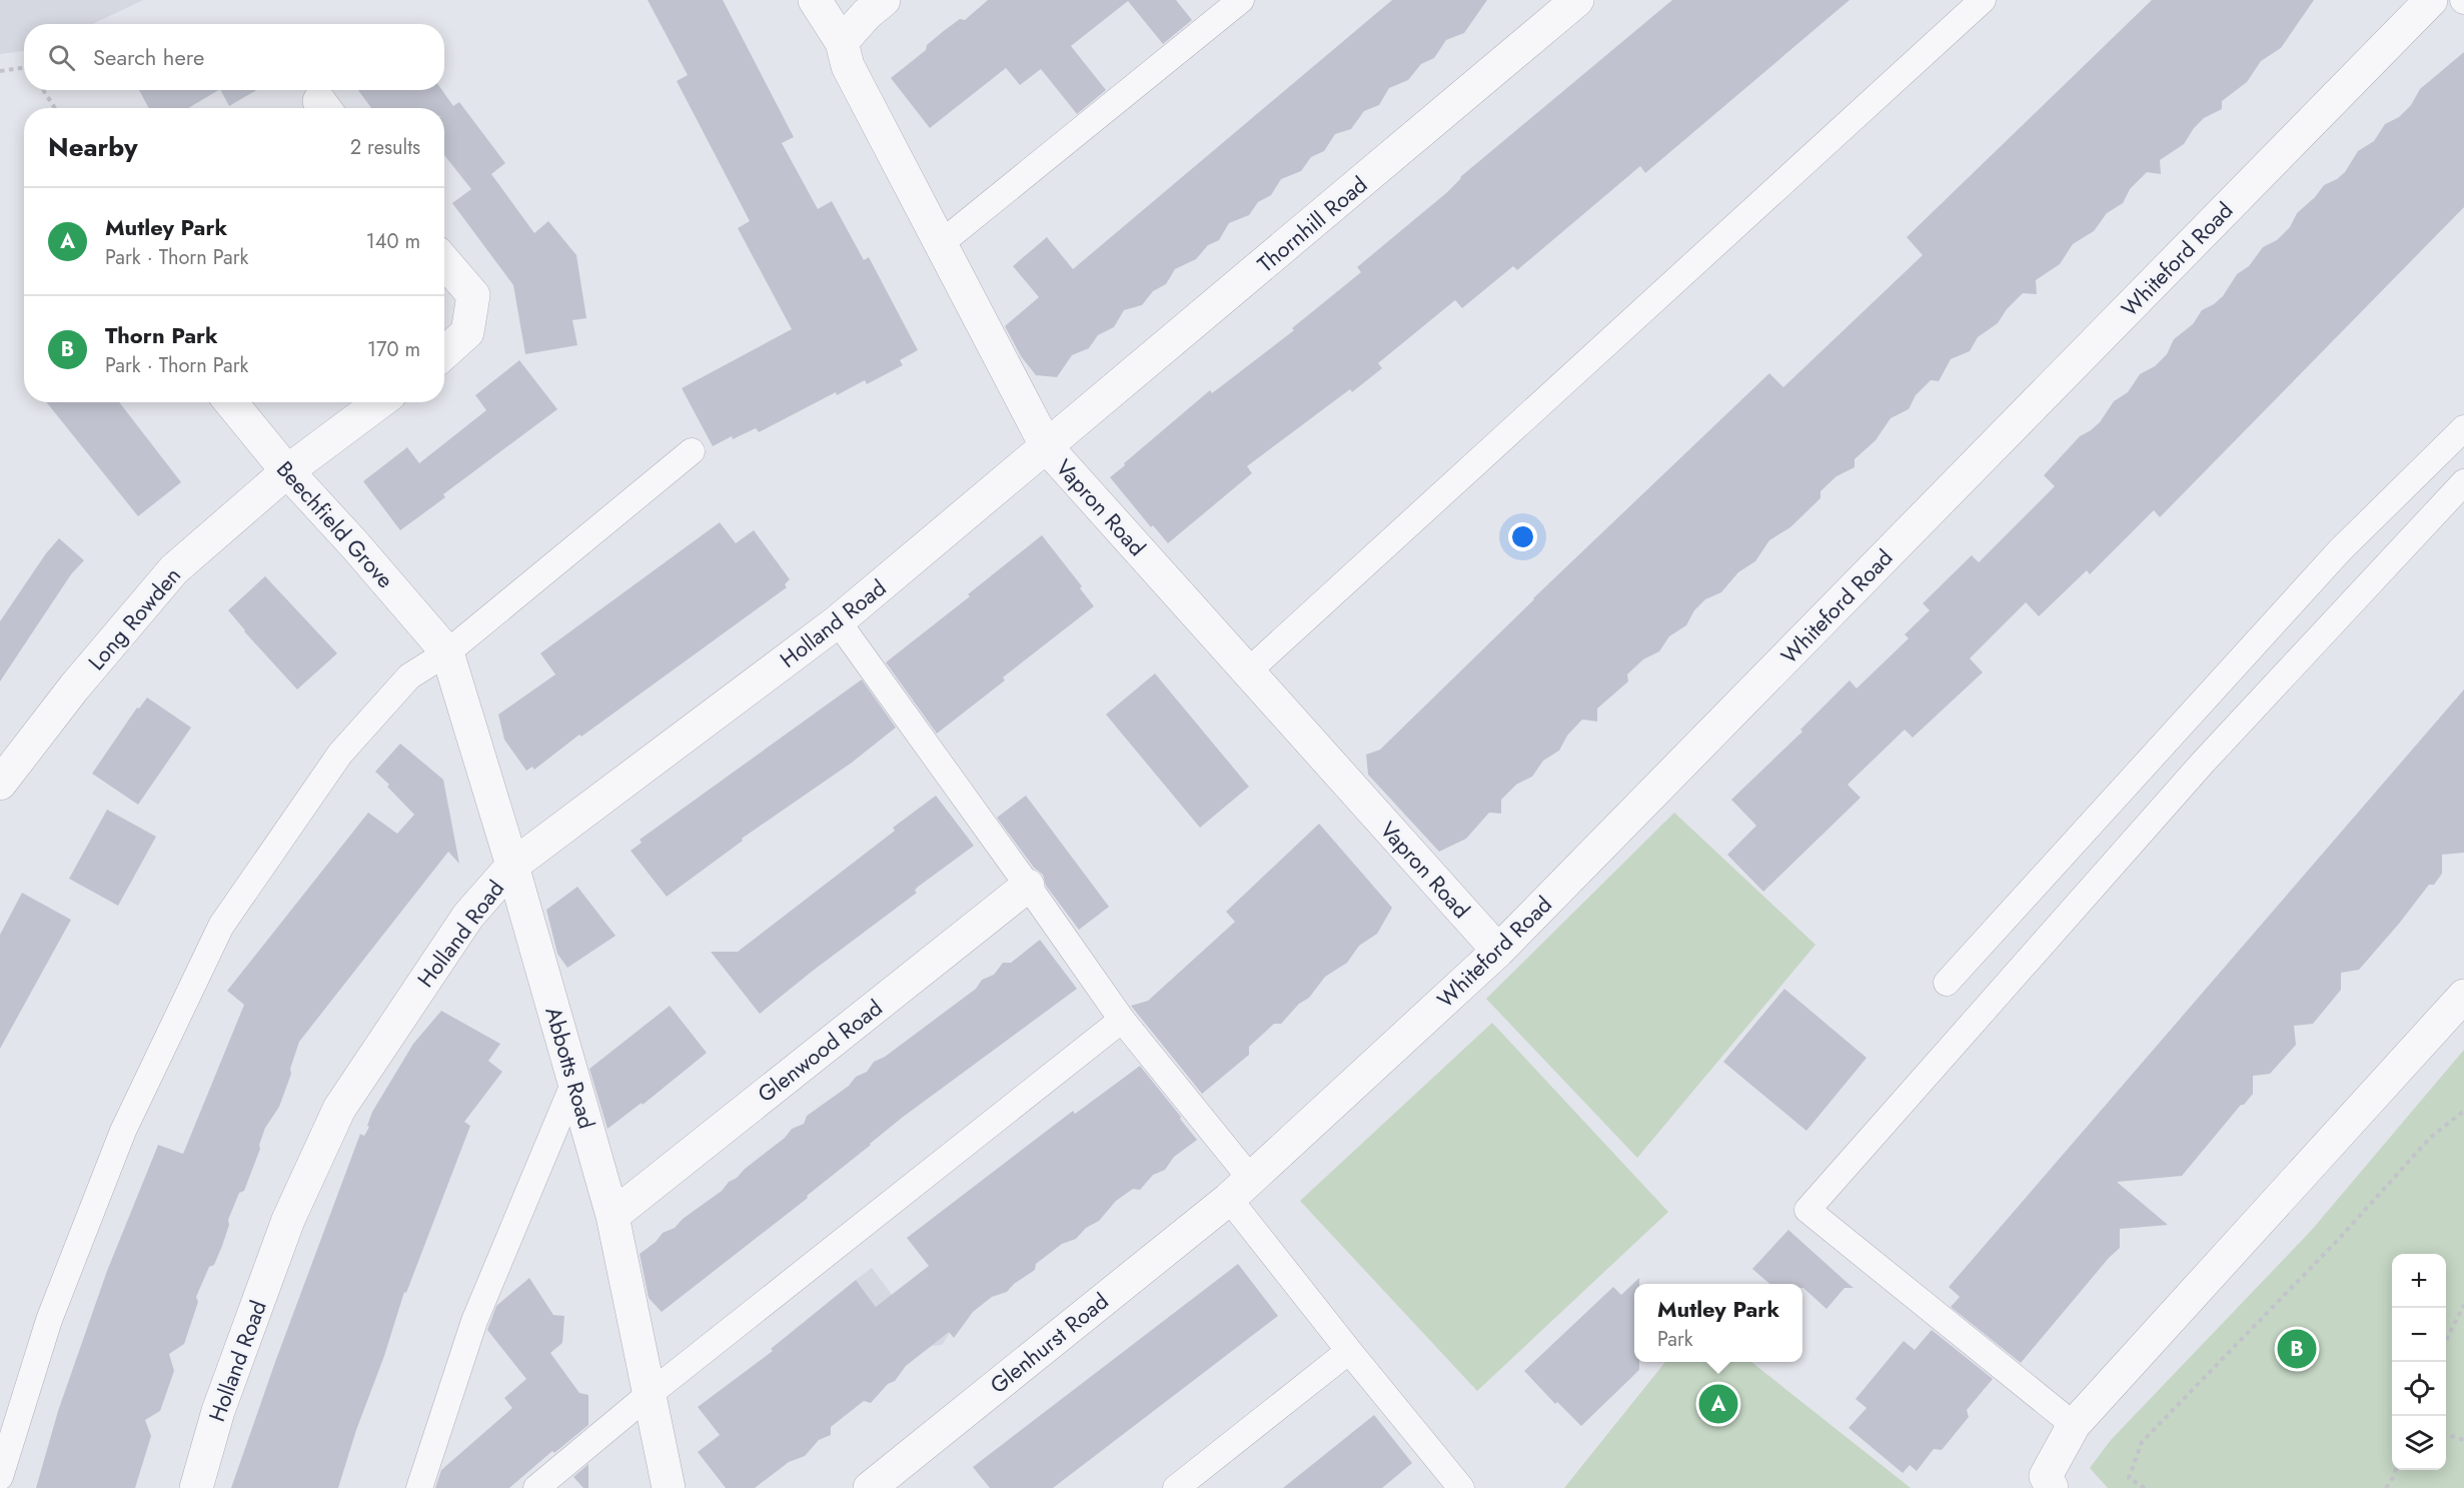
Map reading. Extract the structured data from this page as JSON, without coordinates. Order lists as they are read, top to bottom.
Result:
{
  "streets": {
    "street": [
      "Thornhill Road",
      "Whiteford Road",
      "Vapron Road",
      "Beechfield Grove",
      "Long Rowden",
      "Holland Road",
      "Glenwood Road",
      "Abbotts Road",
      "Glenhurst Road"
    ]
  },
  "crossings": [
    ["Thornhill Road", "Vapron Road"],
    ["Thornhill Road", "Holland Road"],
    ["Whiteford Road", "Vapron Road"],
    ["Whiteford Road", "Glenhurst Road"],
    ["Vapron Road", "Holland Road"],
    ["Beechfield Grove", "Long Rowden"],
    ["Beechfield Grove", "Abbotts Road"],
    ["Holland Road", "Abbotts Road"],
    ["Glenwood Road", "Abbotts Road"]
  ],
  "page": {
    "search": "Search here",
    "heading": ["Nearby", "2 results"],
    "list": [
      {
        "mark": "A",
        "name": "Mutley Park",
        "note": "Park · Thorn Park",
        "value": "140 m"
      },
      {
        "mark": "B",
        "name": "Thorn Park",
        "note": "Park · Thorn Park",
        "value": "170 m"
      }
    ],
    "map_buttons": ["+", "−"],
    "popup": ["Mutley Park", "Park"],
    "pins": ["B", "A"]
  }
}
